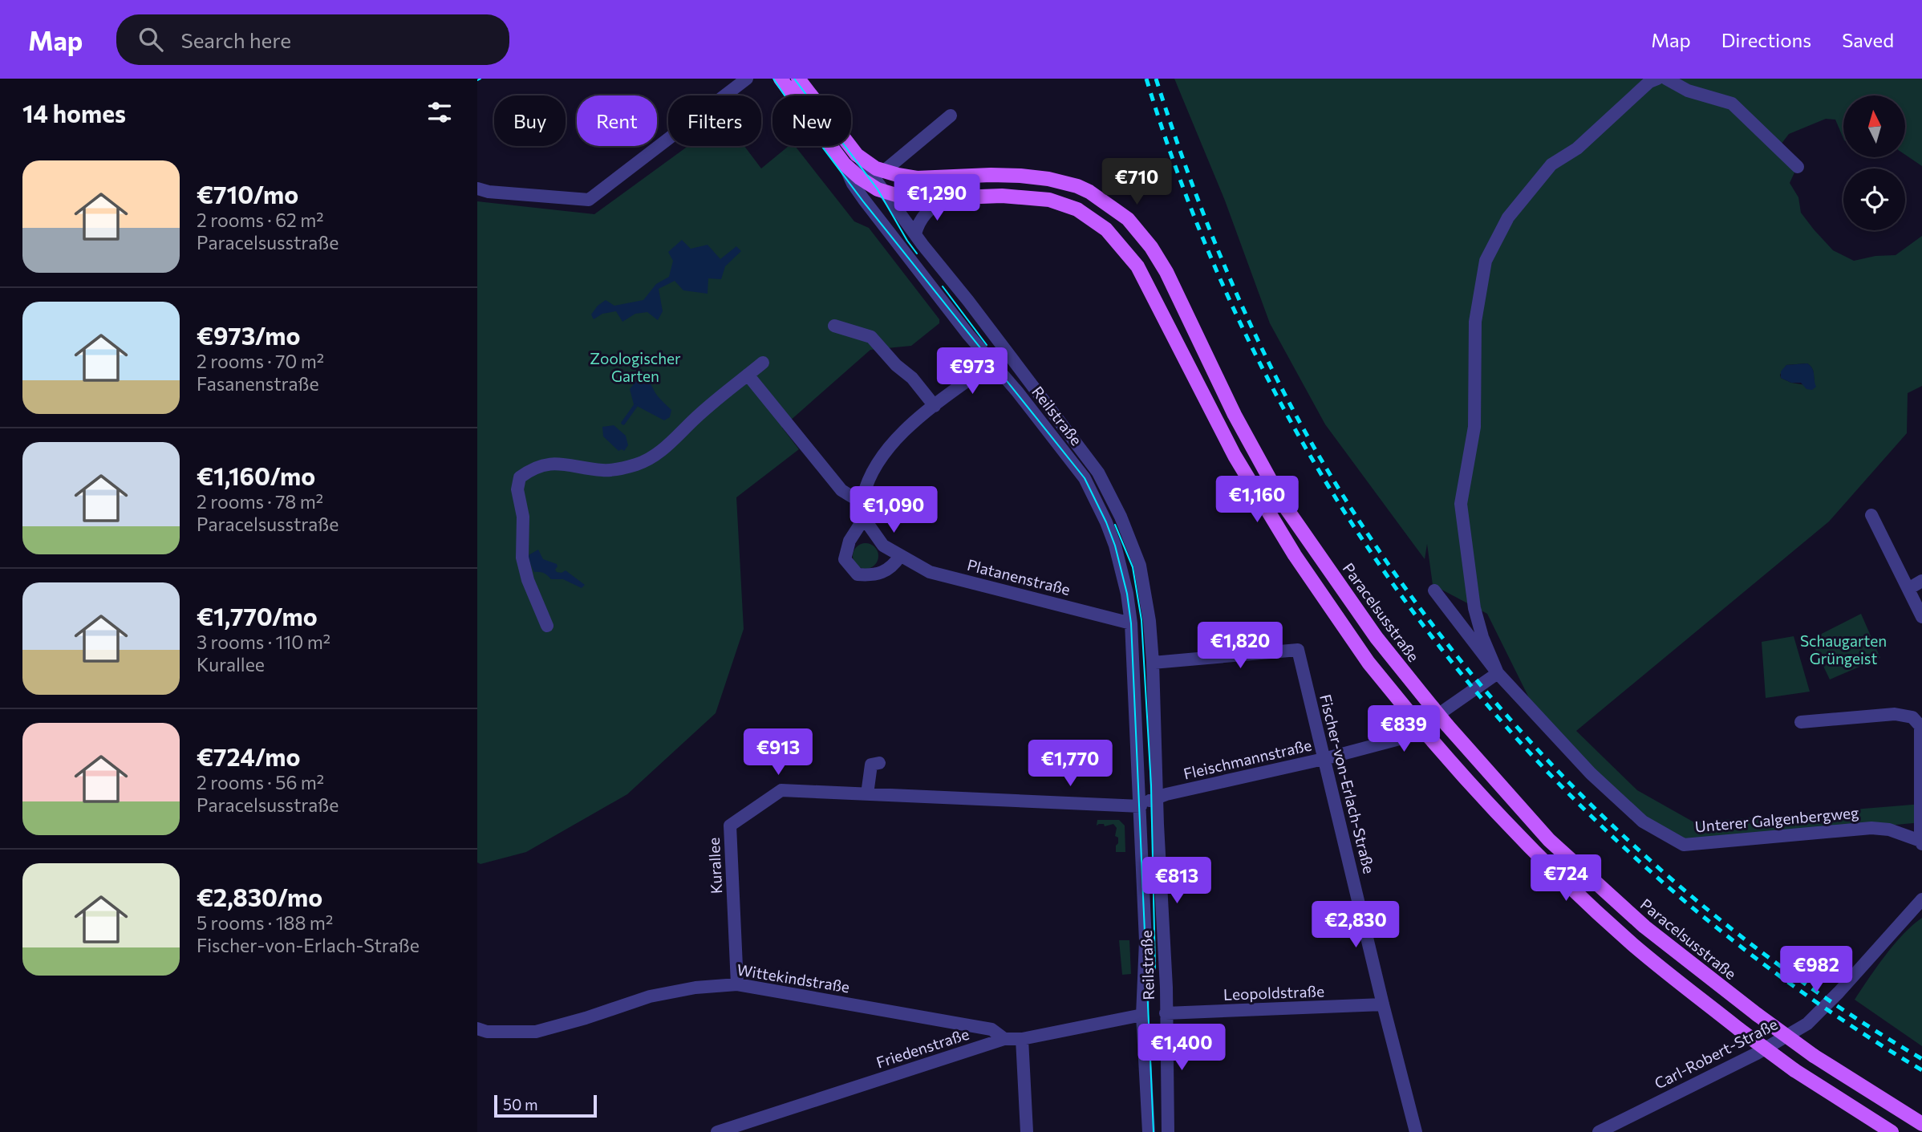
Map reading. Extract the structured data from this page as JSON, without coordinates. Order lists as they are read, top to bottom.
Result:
{
  "streets": {
    "main road": ["Reilstraße", "Paracelsusstraße"],
    "street": [
      "Platanenstraße",
      "Fleischmannstraße",
      "Fischer-von-Erlach-Straße",
      "Unterer Galgenbergweg",
      "Kurallee",
      "Wittekindstraße",
      "Leopoldstraße",
      "Friedenstraße",
      "Carl-Robert-Straße"
    ]
  },
  "crossings": [
    ["Reilstraße", "Platanenstraße"],
    ["Reilstraße", "Fleischmannstraße"],
    ["Reilstraße", "Fischer-von-Erlach-Straße"],
    ["Reilstraße", "Kurallee"],
    ["Reilstraße", "Leopoldstraße"],
    ["Reilstraße", "Friedenstraße"],
    ["Fleischmannstraße", "Fischer-von-Erlach-Straße"],
    ["Fleischmannstraße", "Unterer Galgenbergweg"],
    ["Fischer-von-Erlach-Straße", "Leopoldstraße"],
    ["Kurallee", "Wittekindstraße"],
    ["Wittekindstraße", "Friedenstraße"]
  ],
  "parks": ["Zoologischer Garten", "Schaugarten Grüngeist"],
  "scale_bar": "50 m",
  "north": "top",
  "page": {
    "header": "Map",
    "search": "Search here",
    "nav": ["Map", "Directions", "Saved"],
    "heading": "14 homes",
    "chip": [
      "Buy",
      "Rent",
      "Filters",
      "New"
    ],
    "list": [
      {
        "name": "€710/mo",
        "note": "2 rooms · 62 m² · Paracelsusstraße"
      },
      {
        "name": "€973/mo",
        "note": "2 rooms · 70 m² · Fasanenstraße"
      },
      {
        "name": "€1,160/mo",
        "note": "2 rooms · 78 m² · Paracelsusstraße"
      },
      {
        "name": "€1,770/mo",
        "note": "3 rooms · 110 m² · Kurallee"
      },
      {
        "name": "€724/mo",
        "note": "2 rooms · 56 m² · Paracelsusstraße"
      },
      {
        "name": "€2,830/mo",
        "note": "5 rooms · 188 m² · Fischer-von-Erlach-Straße"
      }
    ],
    "price": [
      "€710",
      "€1,290",
      "€973",
      "€1,160",
      "€1,090",
      "€1,820",
      "€839",
      "€913",
      "€1,770",
      "€724",
      "€813",
      "€2,830",
      "€982",
      "€1,400"
    ],
    "scale": "50 m"
  }
}
